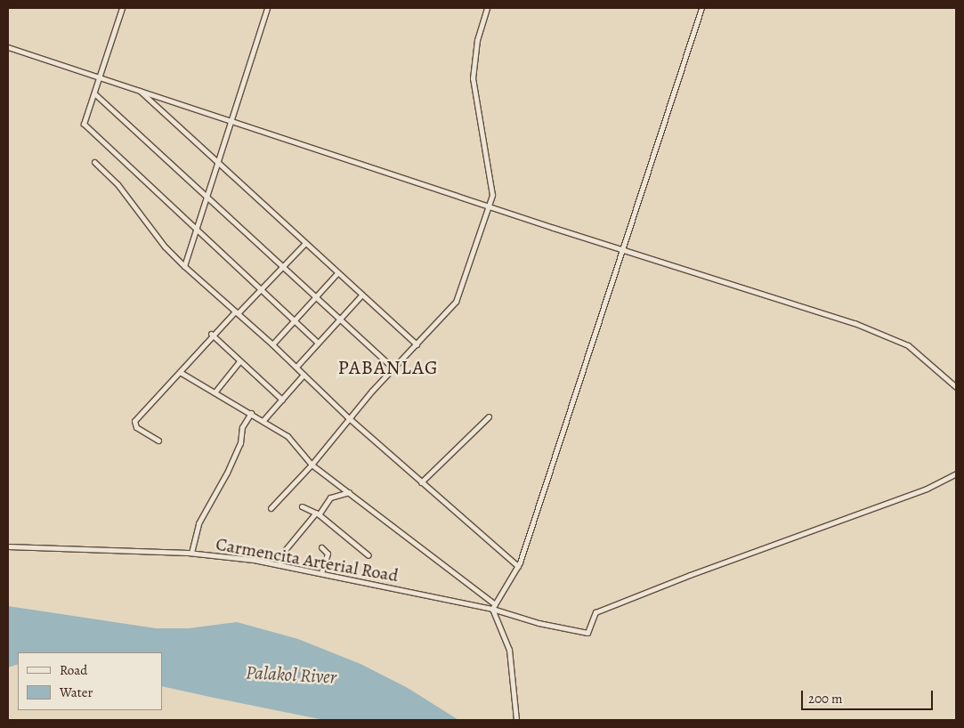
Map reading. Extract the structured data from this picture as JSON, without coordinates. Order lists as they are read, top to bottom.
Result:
{
  "streets": {
    "street": ["Carmencita Arterial Road"]
  },
  "districts": ["PABANLAG"],
  "water": ["Palakol River"],
  "legend": ["Road", "Water"],
  "scale_bar": "200 m"
}
